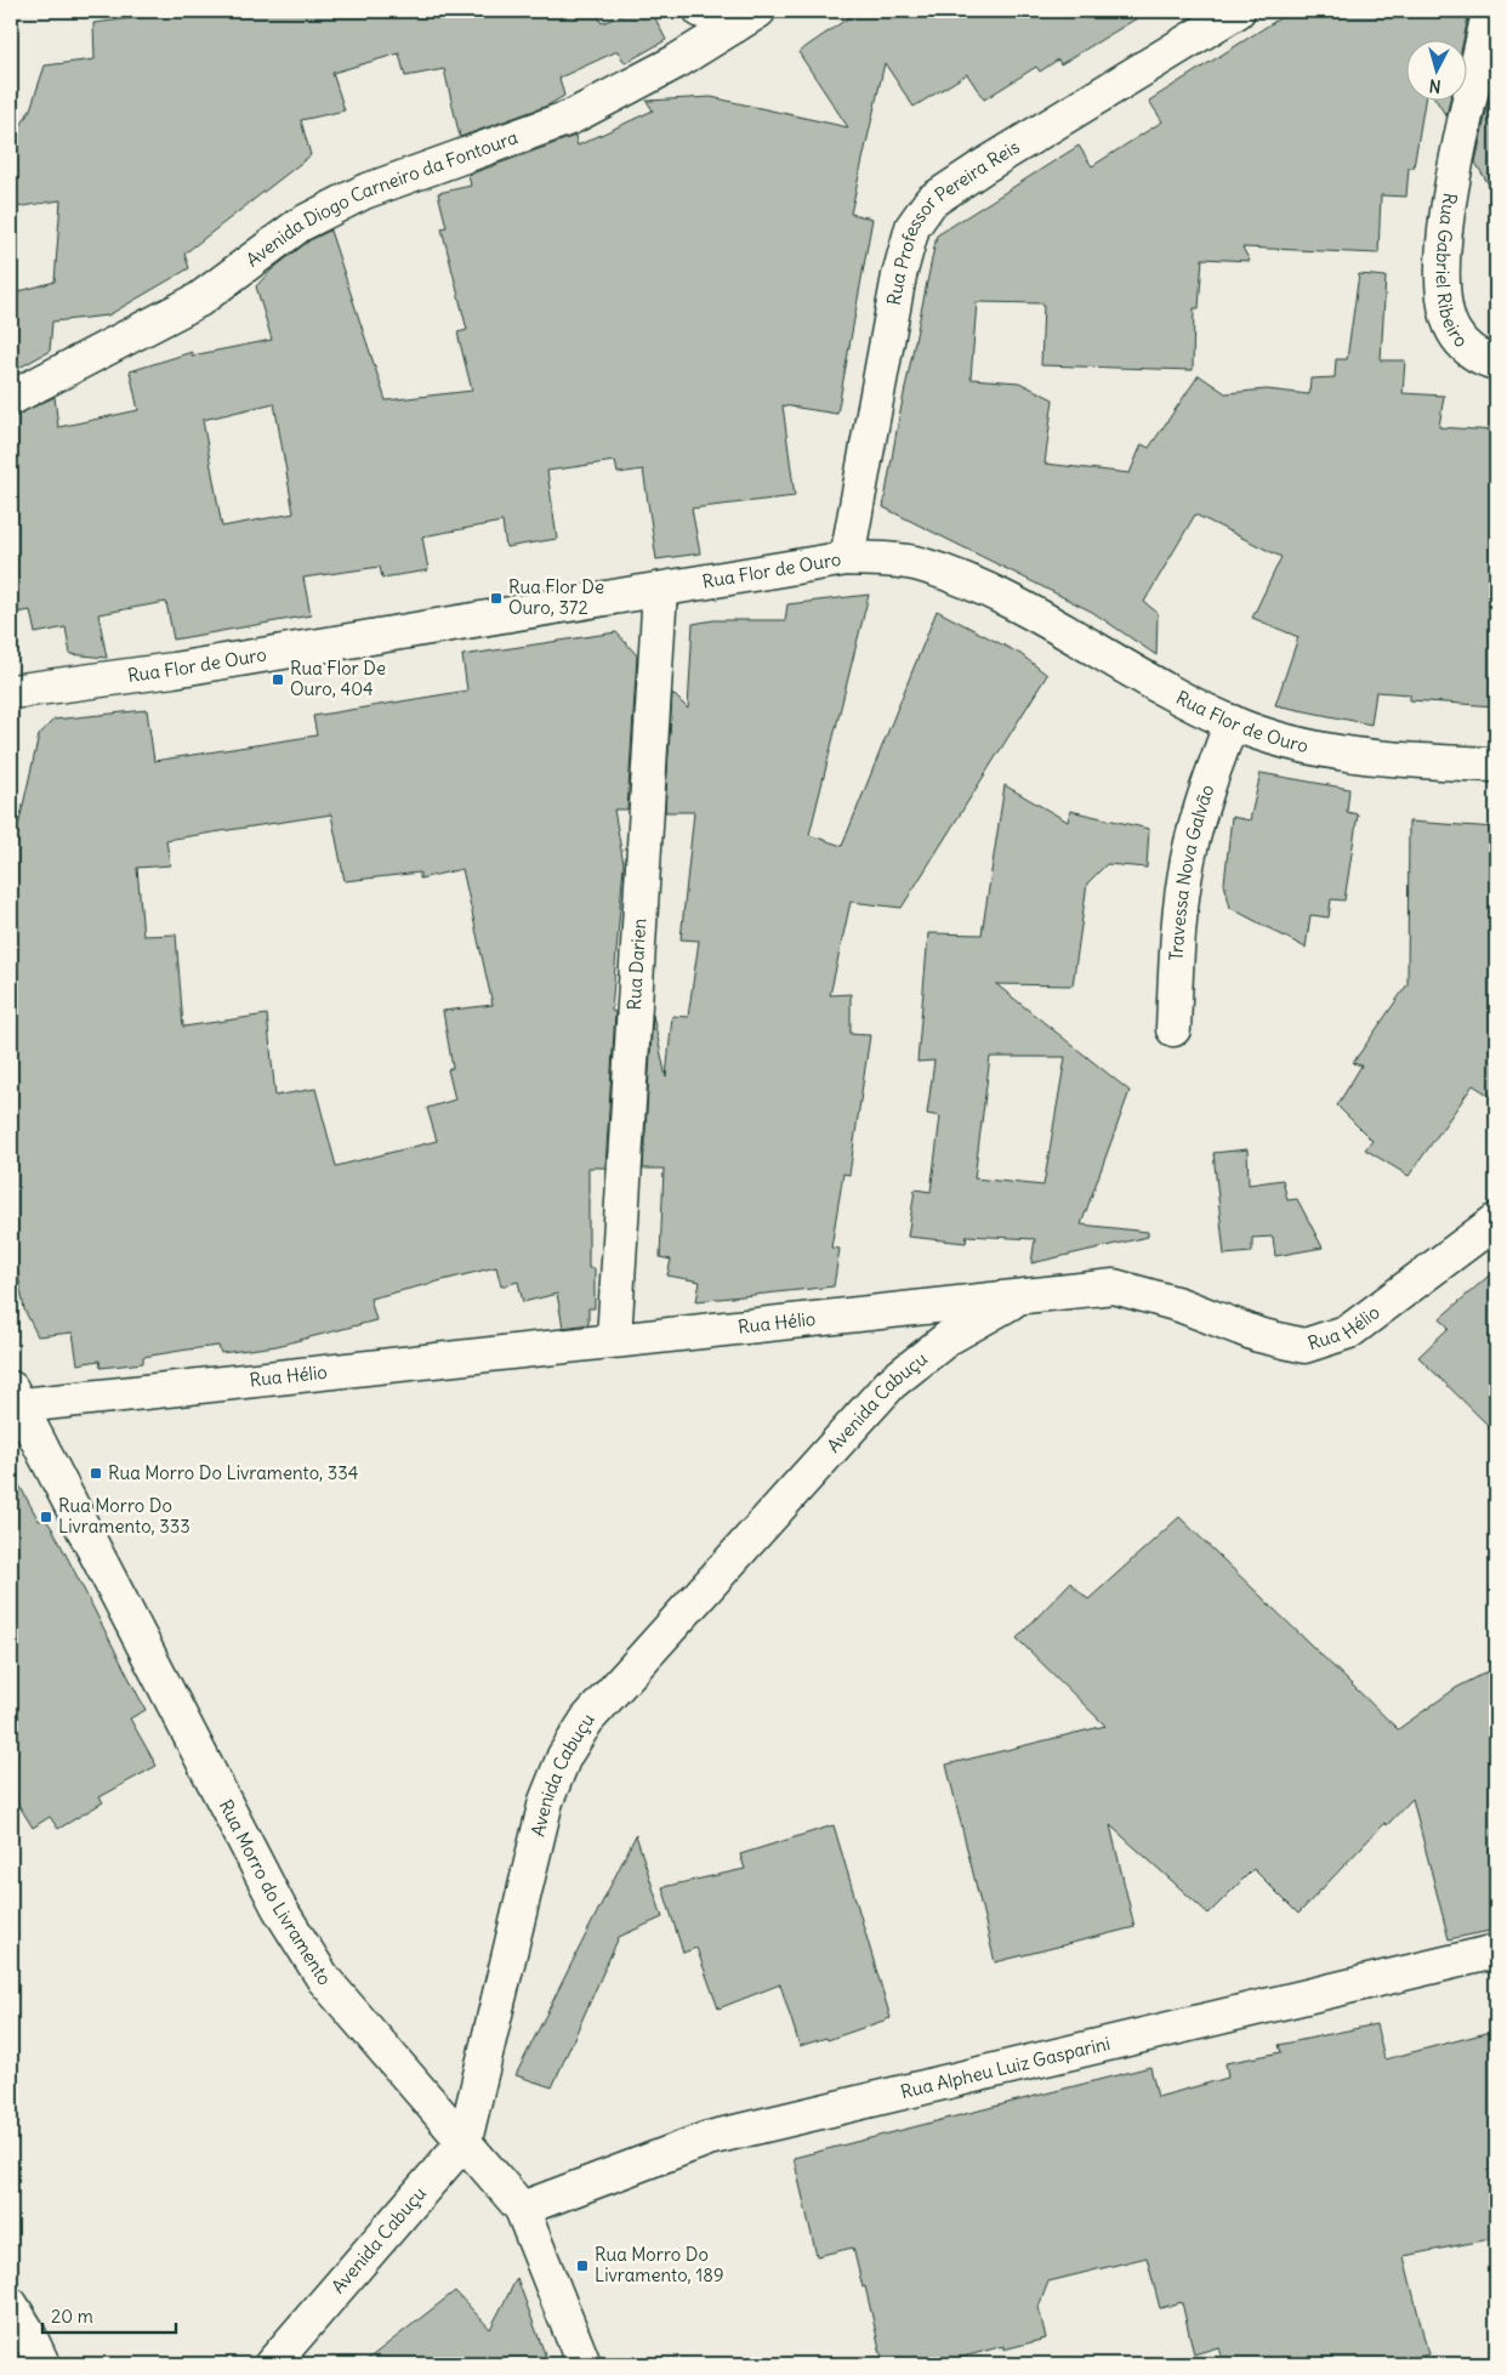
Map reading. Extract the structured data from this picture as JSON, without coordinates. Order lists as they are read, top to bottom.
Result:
{
  "streets": {
    "street": [
      "Avenida Diogo Carneiro da Fontoura",
      "Rua Professor Pereira Reis",
      "Rua Gabriel Ribeiro",
      "Rua Flor de Ouro",
      "Travessa Nova Galvão",
      "Rua Darien",
      "Rua Hélio",
      "Avenida Cabuçu",
      "Rua Morro do Livramento",
      "Rua Alpheu Luiz Gasparini"
    ]
  },
  "crossings": [
    ["Rua Professor Pereira Reis", "Rua Flor de Ouro"],
    ["Rua Flor de Ouro", "Travessa Nova Galvão"],
    ["Rua Flor de Ouro", "Rua Darien"],
    ["Rua Darien", "Rua Hélio"],
    ["Rua Hélio", "Avenida Cabuçu"],
    ["Rua Hélio", "Rua Morro do Livramento"],
    ["Avenida Cabuçu", "Rua Morro do Livramento"],
    ["Rua Morro do Livramento", "Rua Alpheu Luiz Gasparini"]
  ],
  "places": {
    "transit": [
      "Rua Flor De Ouro, 372",
      "Rua Flor De Ouro, 404",
      "Rua Morro Do Livramento, 334",
      "Rua Morro Do Livramento, 333",
      "Rua Morro Do Livramento, 189"
    ]
  },
  "scale_bar": "20 m",
  "north": "bottom"
}
